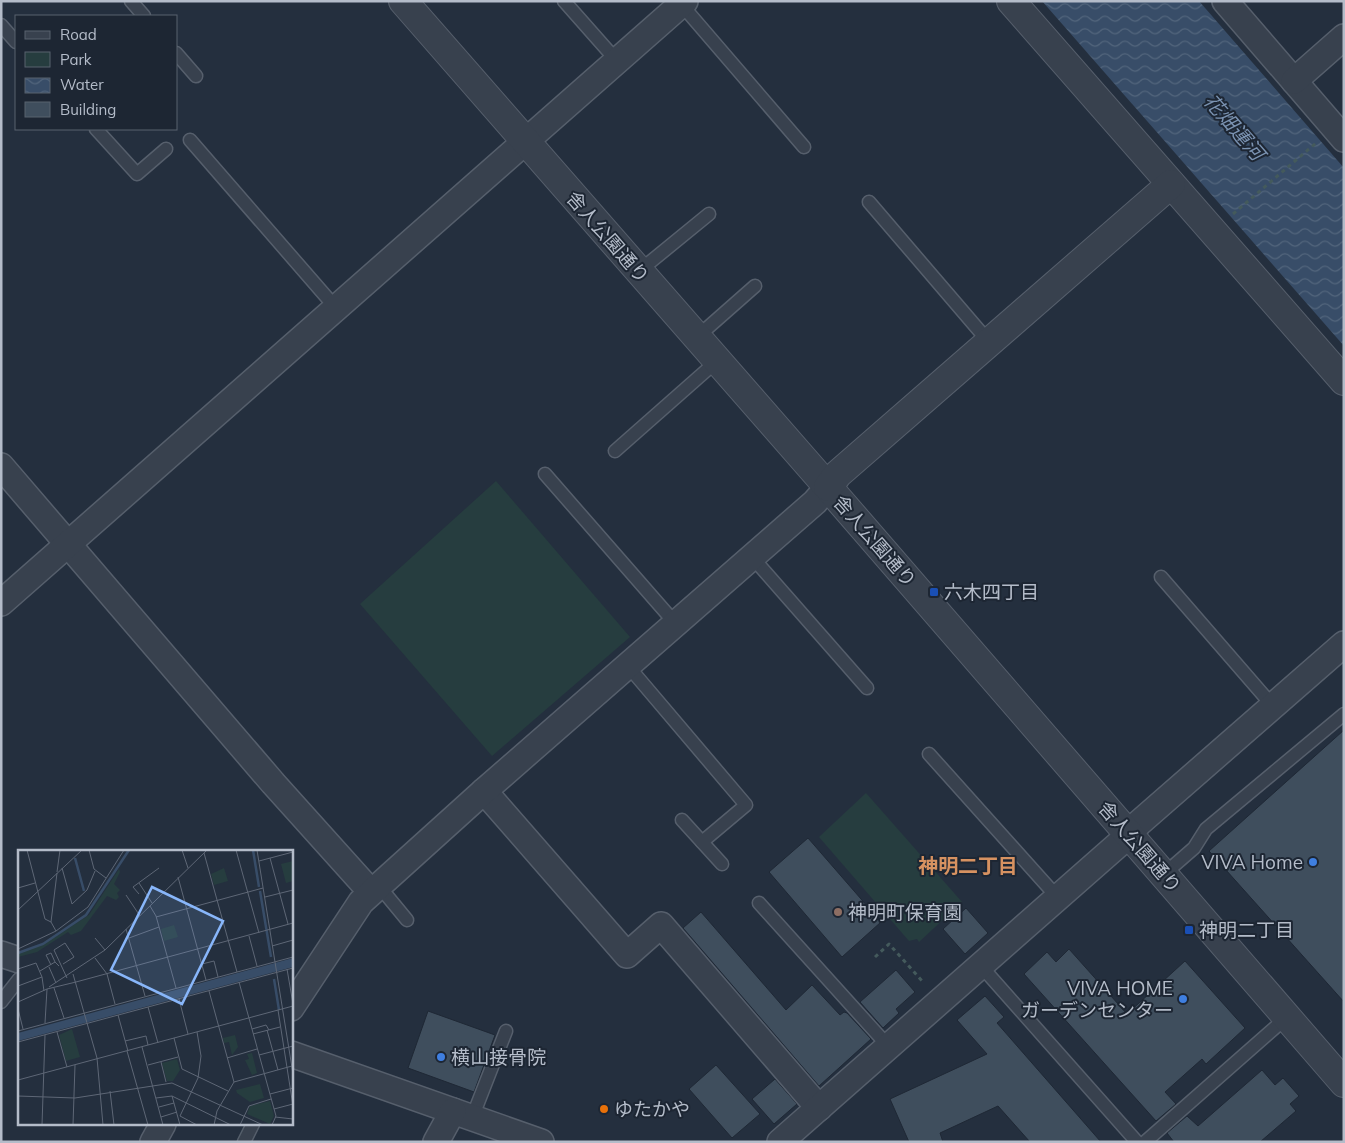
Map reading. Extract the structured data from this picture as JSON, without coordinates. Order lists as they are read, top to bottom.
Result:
{
  "streets": {
    "street": ["舎人公園通り"]
  },
  "districts": ["神明二丁目"],
  "water": ["花畑運河"],
  "places": {
    "transit": ["六木四丁目", "神明二丁目"],
    "other": [
      "VIVA Home",
      "神明町保育園",
      "VIVA HOME ガーデンセンター",
      "横山接骨院",
      "ゆたかや"
    ]
  },
  "legend": [
    "Road",
    "Park",
    "Water",
    "Building"
  ]
}
